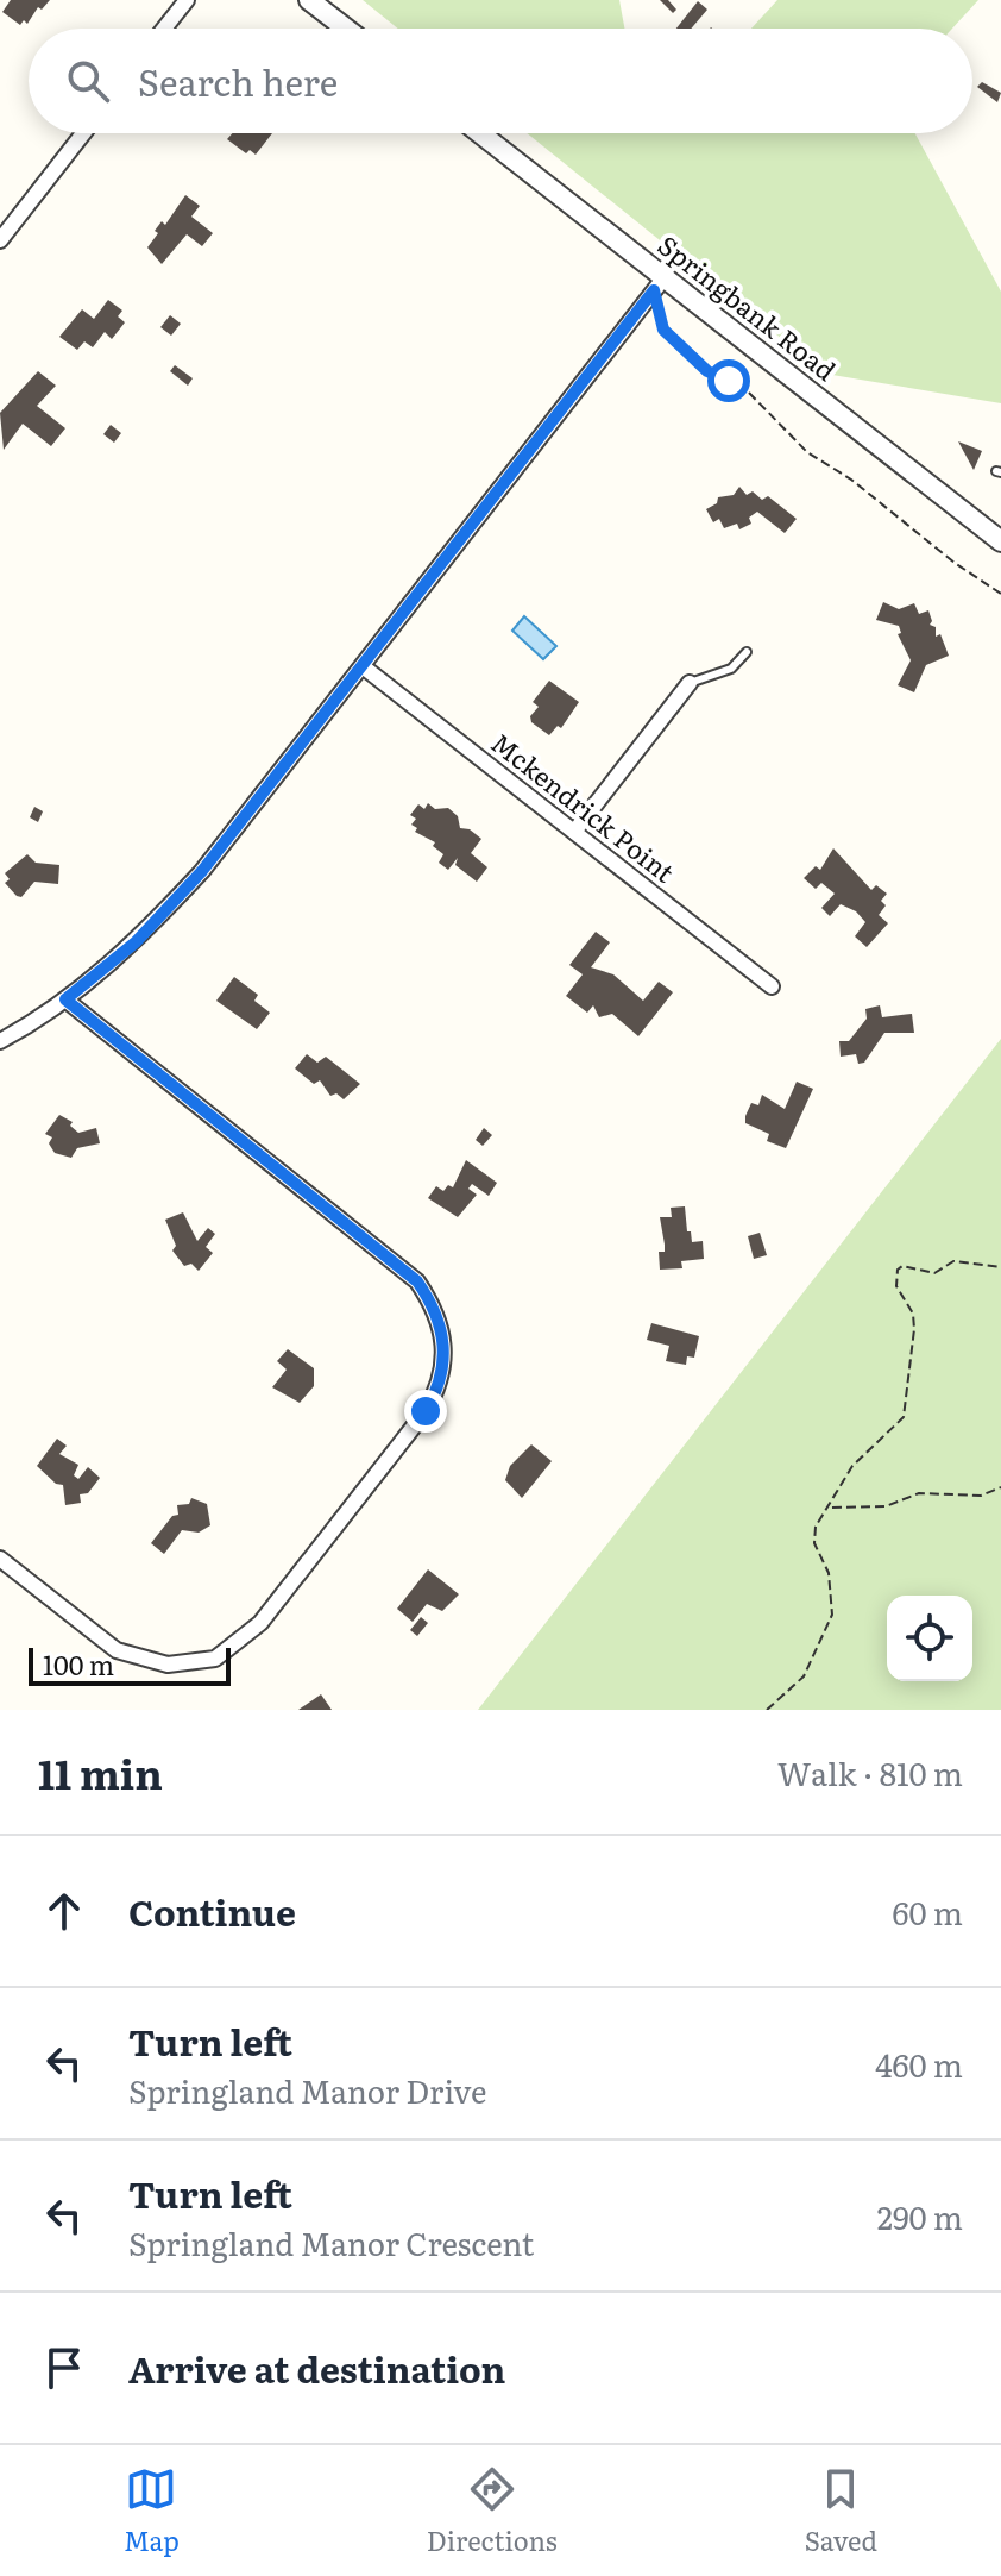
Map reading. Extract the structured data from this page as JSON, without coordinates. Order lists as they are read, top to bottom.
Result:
{
  "streets": {
    "street": ["Springbank Road", "Mckendrick Point"]
  },
  "scale_bar": "100 m",
  "page": {
    "search": "Search here",
    "scale": "100 m",
    "heading": ["11 min", "Walk · 810 m"],
    "list": [
      ["Continue", "60 m"],
      ["Turn left", "Springland Manor Drive", "460 m"],
      ["Turn left", "Springland Manor Crescent", "290 m"],
      "Arrive at destination"
    ],
    "nav": ["Map", "Directions", "Saved"]
  }
}
